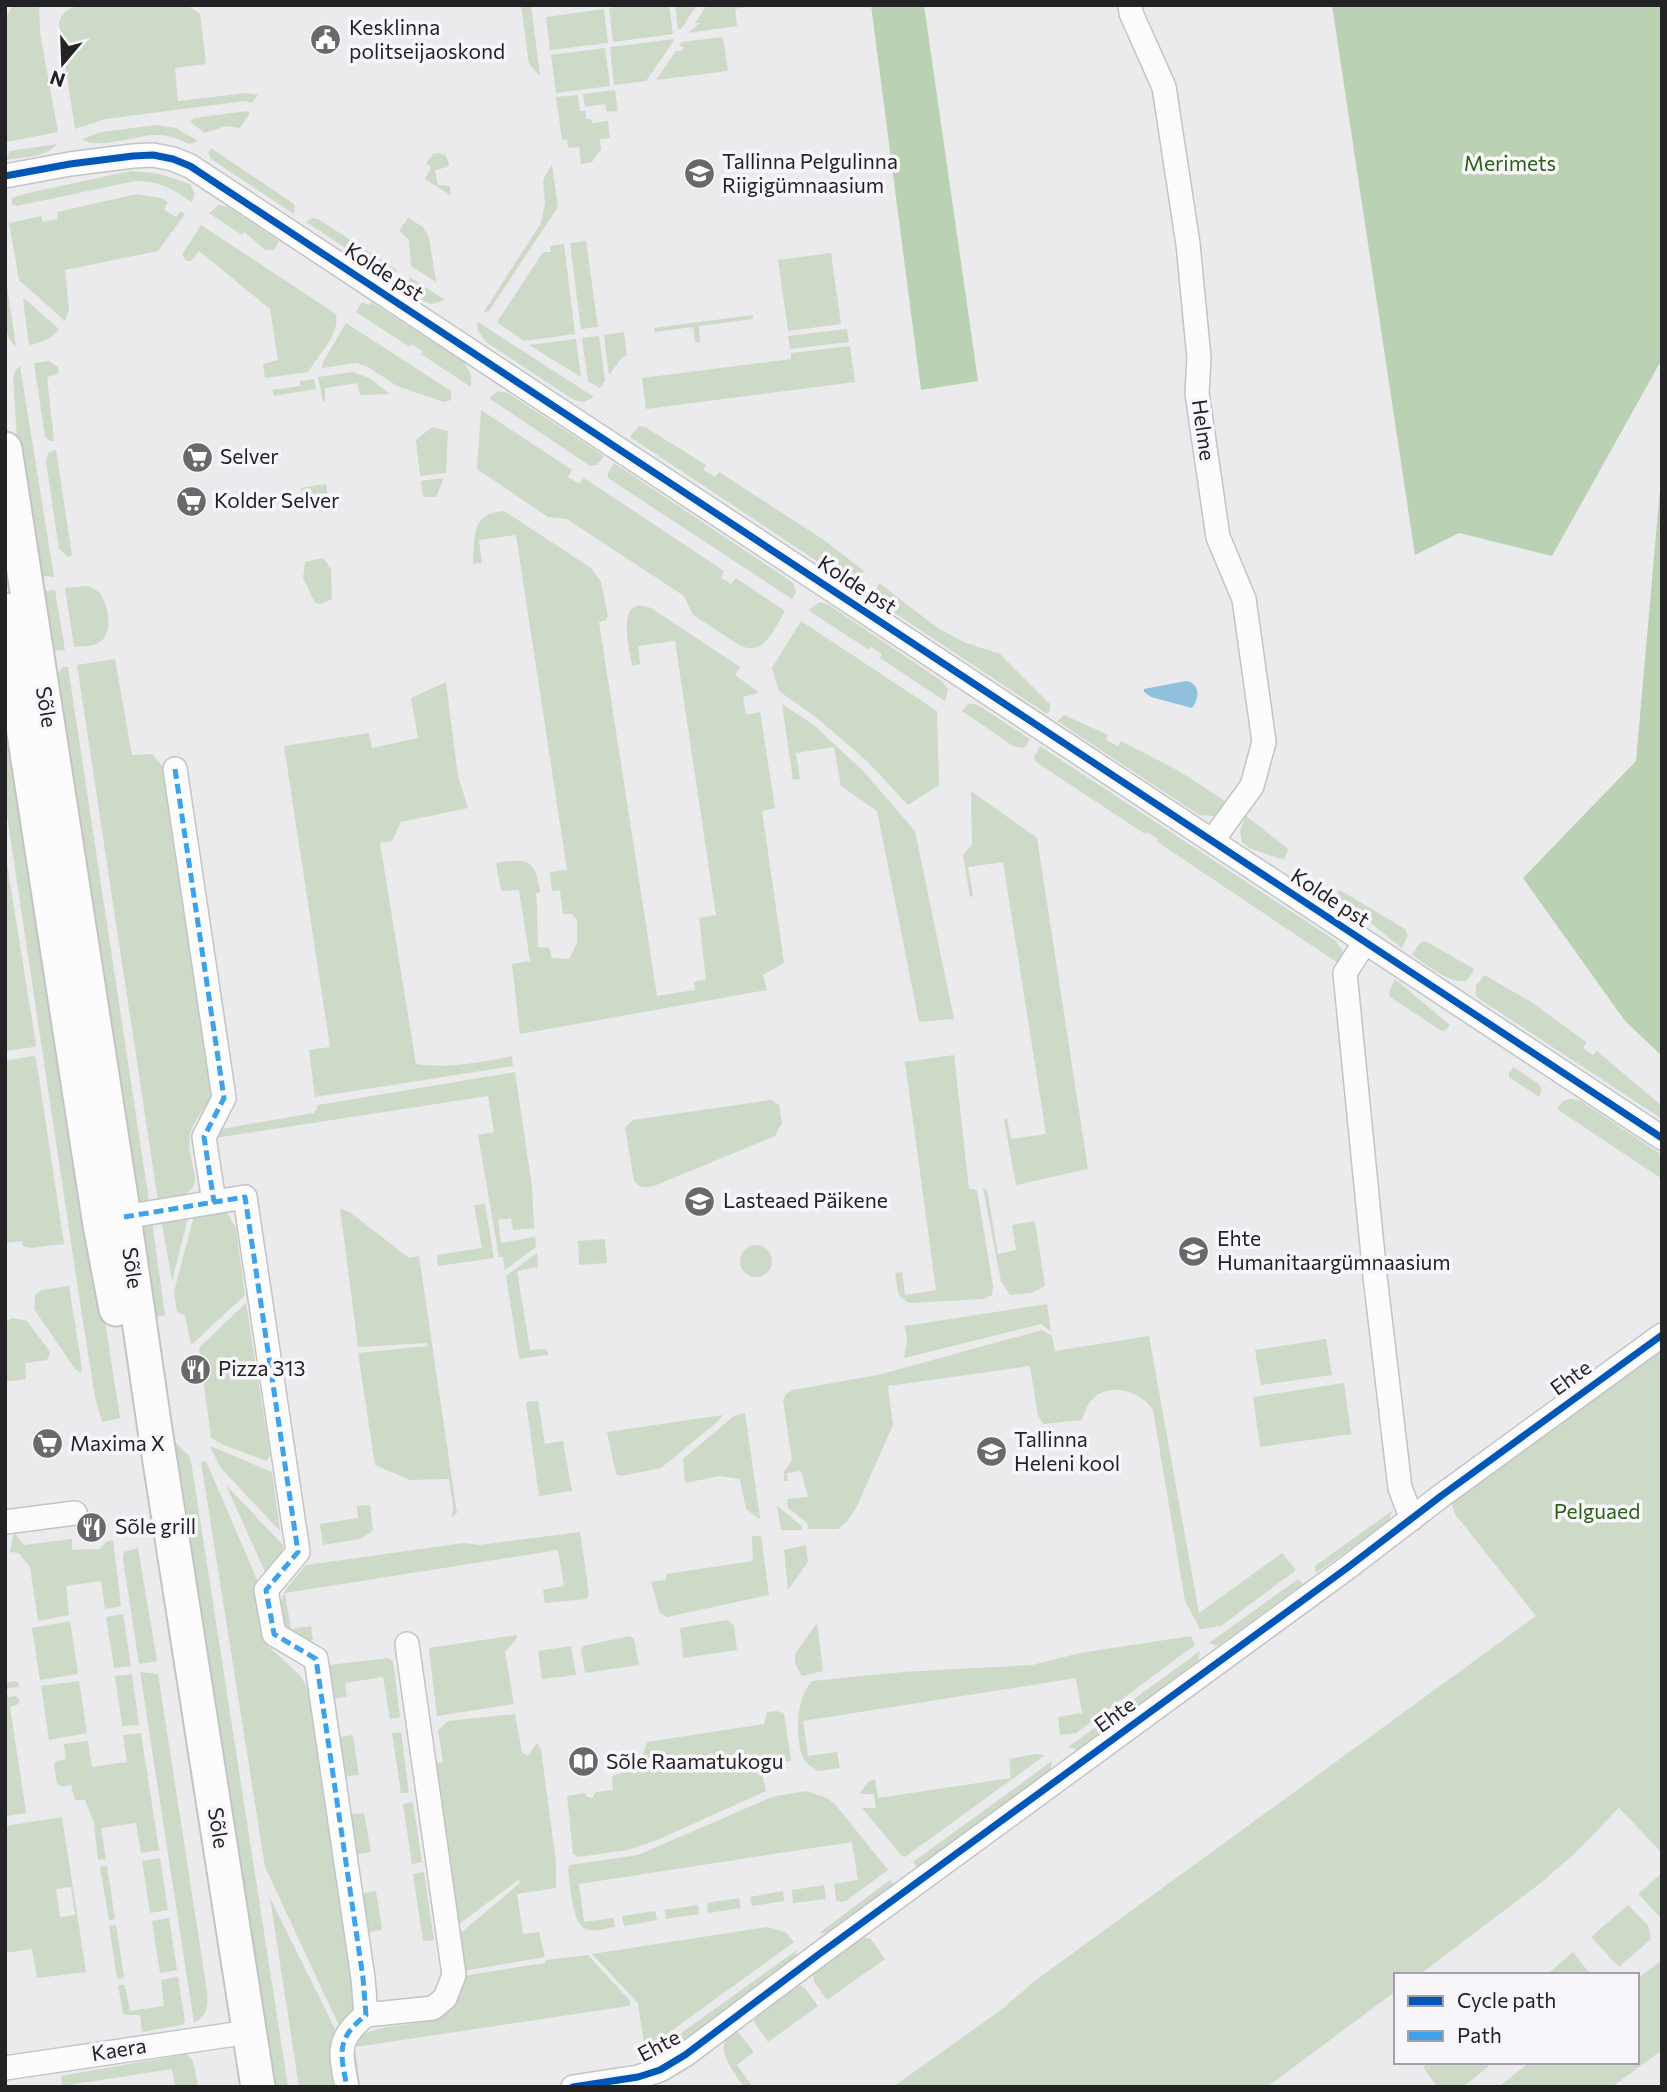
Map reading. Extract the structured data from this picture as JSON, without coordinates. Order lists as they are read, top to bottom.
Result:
{
  "streets": {
    "main road": ["Sõle"],
    "street": [
      "Kolde pst",
      "Helme",
      "Ehte",
      "Kaera"
    ]
  },
  "crossings": [
    ["Kolde pst", "Helme"],
    ["Sõle", "Kaera"]
  ],
  "parks": ["Merimets", "Pelguaed"],
  "places": {
    "public building": ["Kesklinna politseijaoskond"],
    "school or university": [
      "Tallinna Pelgulinna Riigigümnaasium",
      "Lasteaed Päikene",
      "Ehte Humanitaargümnaasium",
      "Tallinna Heleni kool"
    ],
    "supermarket": ["Selver", "Kolder Selver", "Maxima X"],
    "restaurant": ["Pizza 313", "Sõle grill"],
    "library": ["Sõle Raamatukogu"]
  },
  "legend": ["Cycle path", "Path"],
  "north": "bottom"
}
